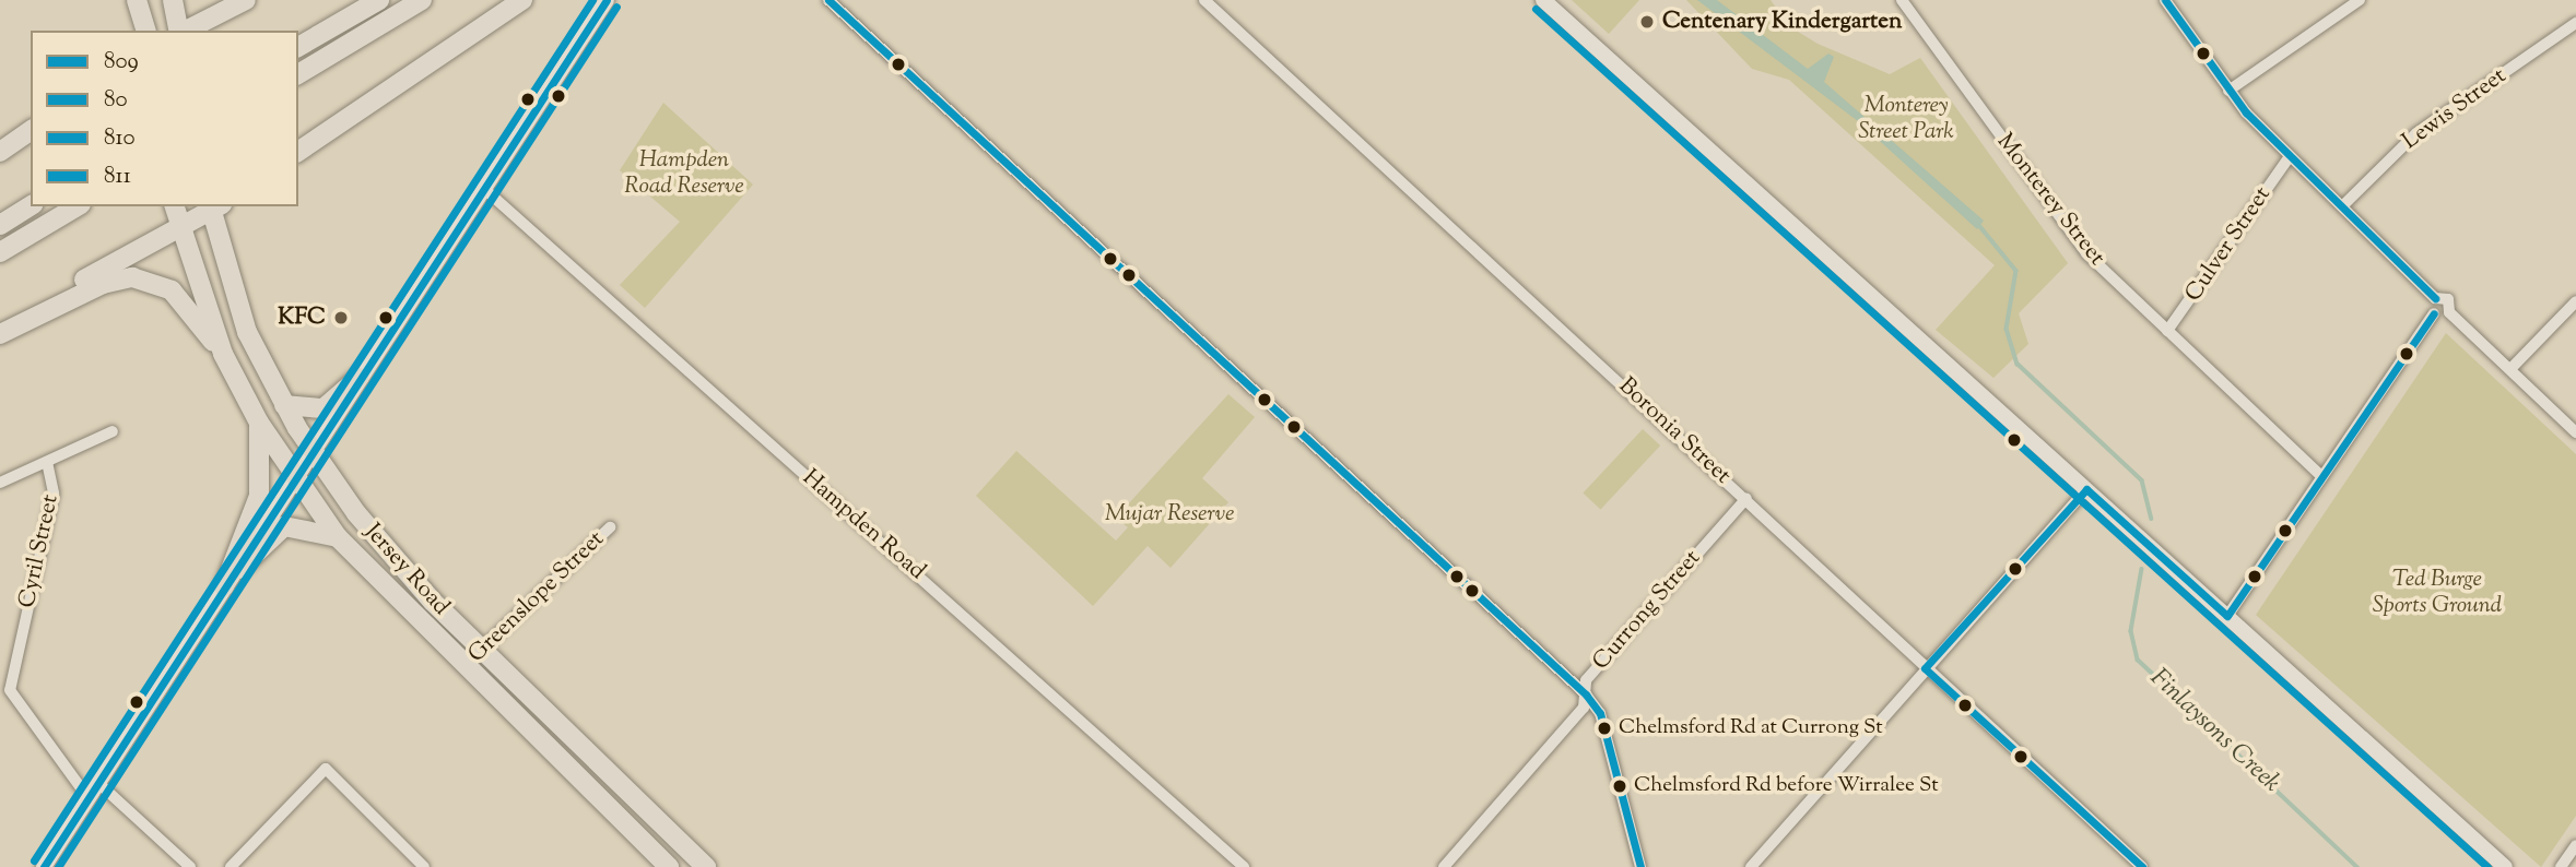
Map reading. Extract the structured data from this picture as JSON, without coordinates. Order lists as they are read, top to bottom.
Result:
{
  "streets": {
    "highway": ["Jersey Road"],
    "street": [
      "Lewis Street",
      "Monterey Street",
      "Culver Street",
      "Boronia Street",
      "Hampden Road",
      "Cyril Street",
      "Greenslope Street",
      "Currong Street"
    ]
  },
  "crossings": [
    ["Monterey Street", "Culver Street"],
    ["Boronia Street", "Currong Street"],
    ["Jersey Road", "Greenslope Street"]
  ],
  "water": ["Finlaysons Creek"],
  "parks": [
    "Monterey Street Park",
    "Hampden Road Reserve",
    "Mujar Reserve",
    "Ted Burge Sports Ground"
  ],
  "places": [
    "Centenary Kindergarten",
    "KFC",
    "Chelmsford Rd at Currong St",
    "Chelmsford Rd before Wirralee St"
  ],
  "lines": [
    "transit line 809",
    "transit line 811",
    "transit line 810",
    "transit line 80"
  ],
  "legend": [
    "809",
    "80",
    "810",
    "811"
  ]
}
